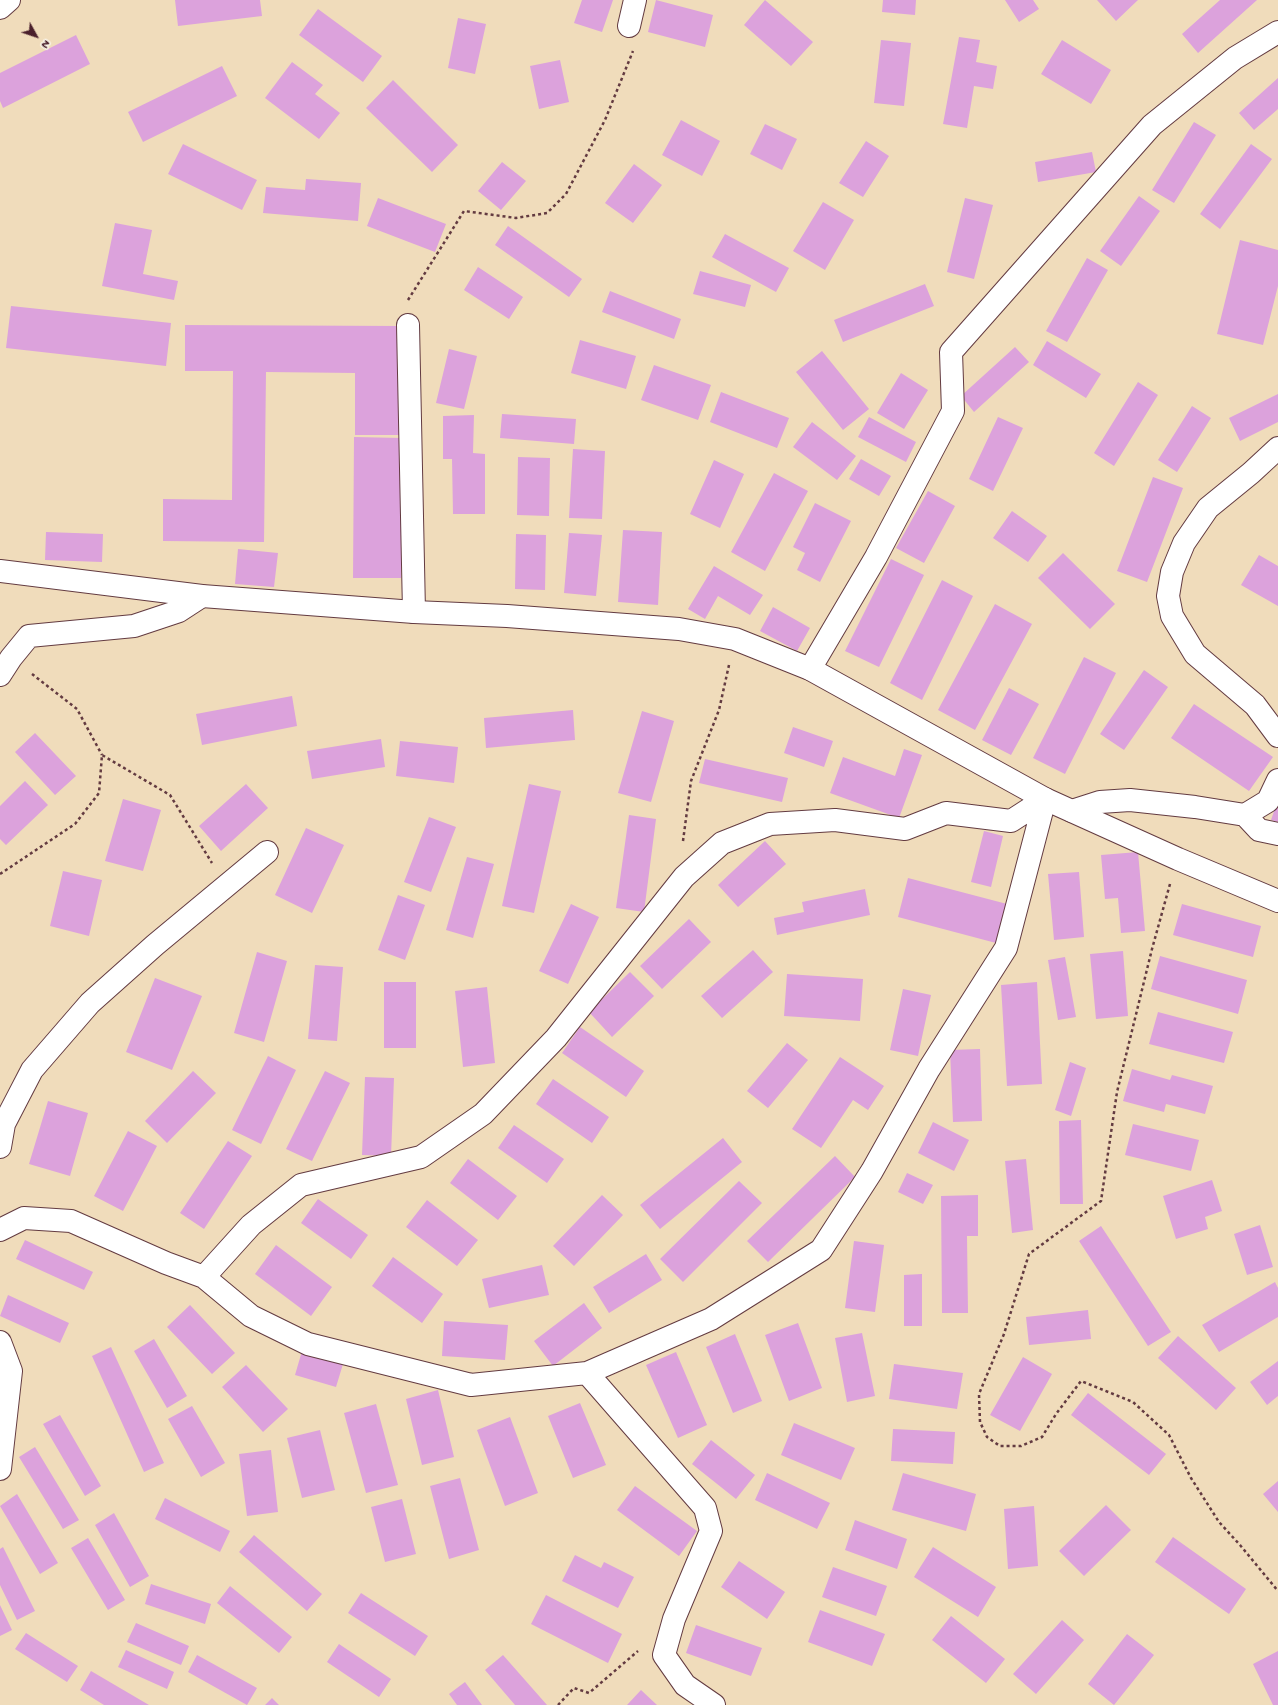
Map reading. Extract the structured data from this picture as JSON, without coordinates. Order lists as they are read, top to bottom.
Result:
{
  "north": "bottom right"
}
